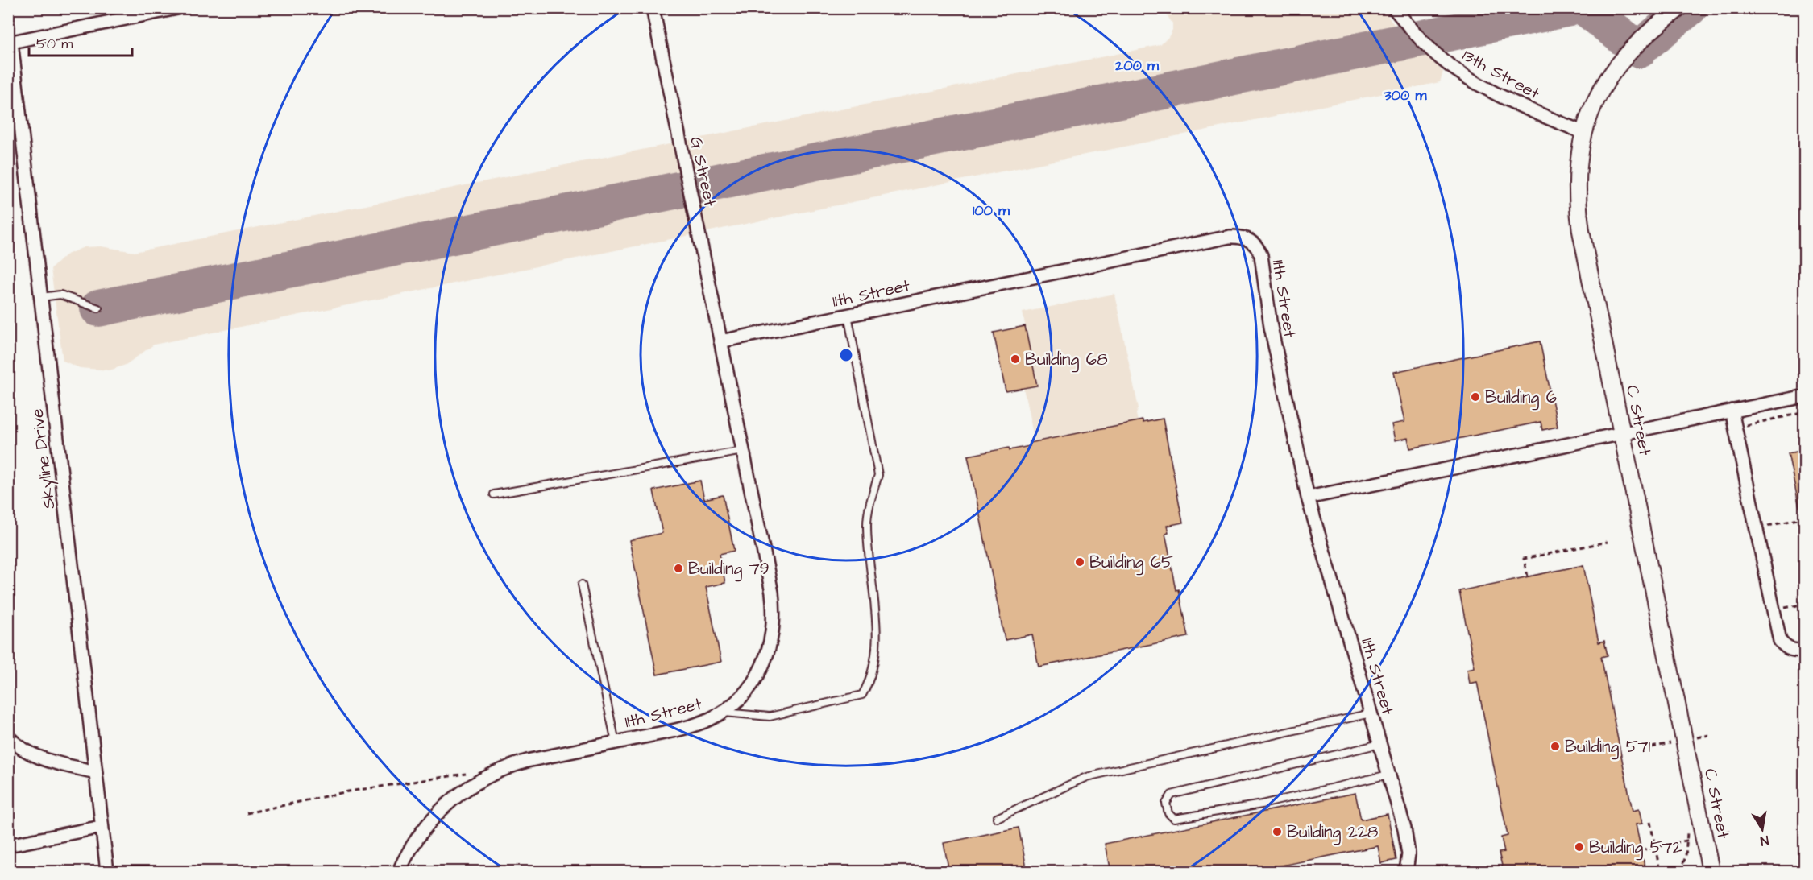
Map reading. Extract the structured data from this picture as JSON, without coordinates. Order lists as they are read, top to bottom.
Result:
{
  "streets": {
    "street": [
      "13th Street",
      "G Street",
      "11th Street",
      "C Street",
      "Skyline Drive"
    ]
  },
  "crossings": [
    ["13th Street", "C Street"],
    ["G Street", "11th Street"]
  ],
  "places": [
    "Building 68",
    "Building 6",
    "Building 65",
    "Building 79",
    "Building 571",
    "Building 228",
    "Building 572"
  ],
  "scale_bar": "50 m",
  "north": "bottom",
  "rings": ["200 m", "300 m", "100 m"]
}
